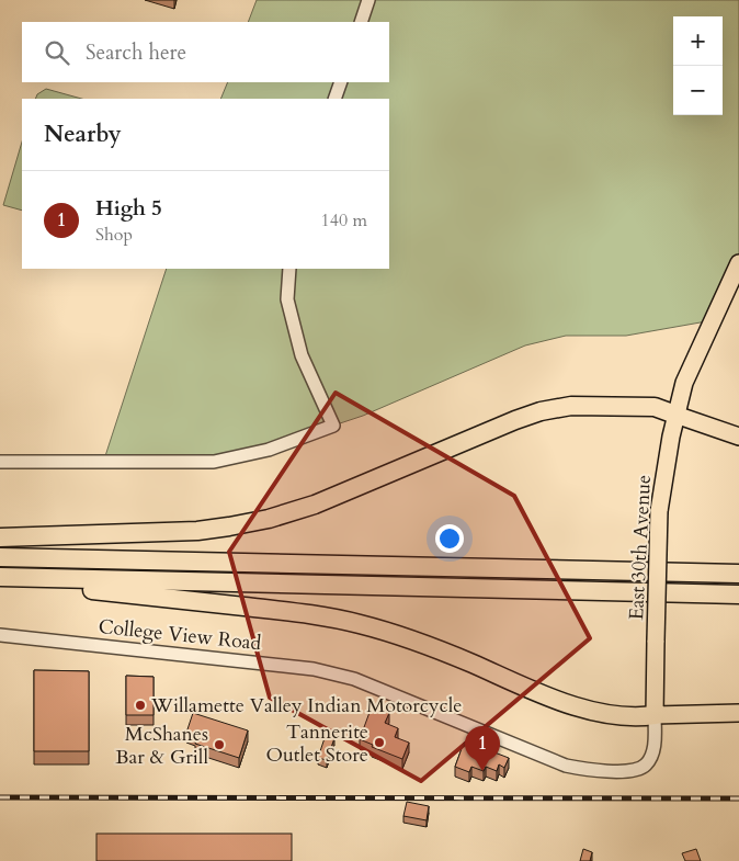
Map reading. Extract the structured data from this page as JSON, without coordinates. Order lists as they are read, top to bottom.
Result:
{
  "streets": {
    "main road": ["East 30th Avenue"],
    "street": ["College View Road"]
  },
  "crossings": [
    ["East 30th Avenue", "College View Road"]
  ],
  "places": ["Willamette Valley Indian Motorcycle", "Tannerite Outlet Store", "McShanes Bar & Grill"],
  "page": {
    "map_buttons": ["+", "−"],
    "search": "Search here",
    "heading": "Nearby",
    "list": [
      {
        "mark": "1",
        "name": "High 5",
        "note": "Shop",
        "value": "140 m"
      }
    ],
    "pins": "1"
  }
}
